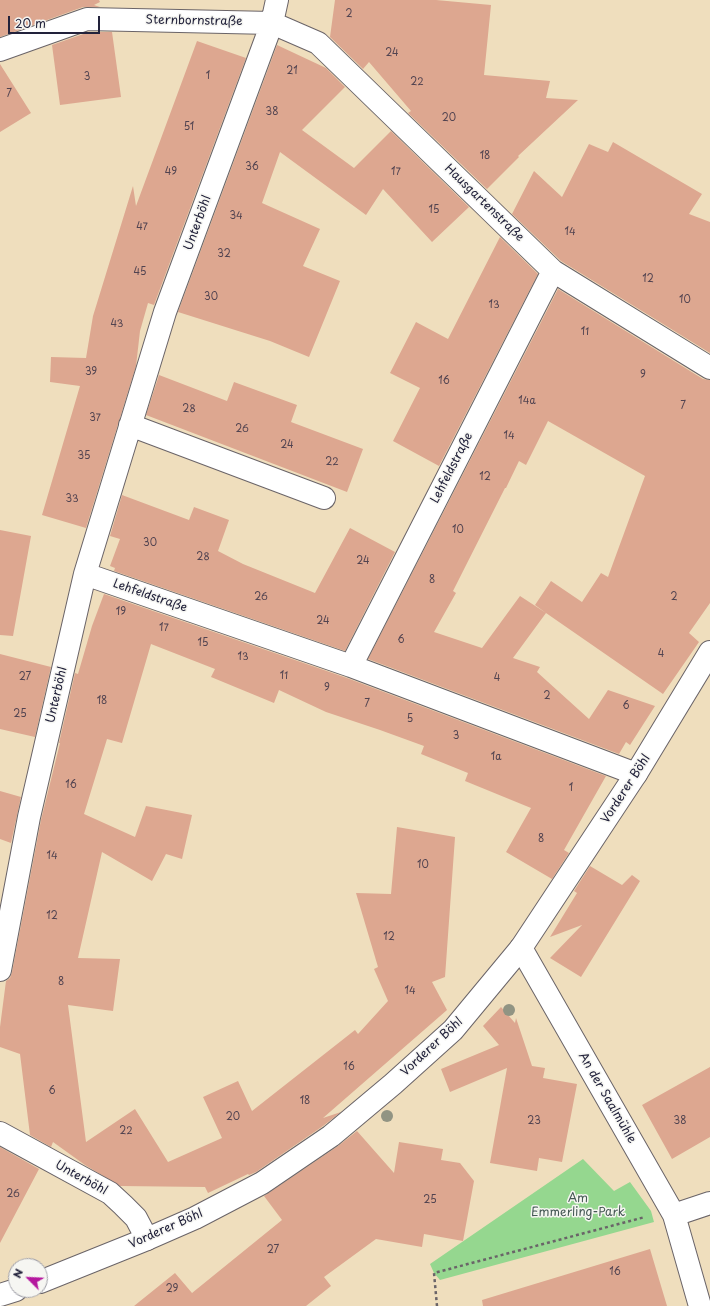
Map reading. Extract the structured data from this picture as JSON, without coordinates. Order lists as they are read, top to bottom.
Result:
{
  "streets": {
    "street": [
      "Sternbornstraße",
      "Hausgartenstraße",
      "Unterböhl",
      "Lehfeldstraße",
      "Vorderer Böhl",
      "An der Saalmühle"
    ]
  },
  "crossings": [
    ["Sternbornstraße", "Hausgartenstraße"],
    ["Sternbornstraße", "Unterböhl"],
    ["Hausgartenstraße", "Unterböhl"],
    ["Hausgartenstraße", "Lehfeldstraße"],
    ["Unterböhl", "Lehfeldstraße"],
    ["Unterböhl", "Vorderer Böhl"],
    ["Lehfeldstraße", "Vorderer Böhl"],
    ["Vorderer Böhl", "An der Saalmühle"]
  ],
  "parks": ["Am Emmerling-Park"],
  "house_numbers": [
    "2",
    "24",
    "21",
    "1",
    "3",
    "22",
    "7",
    "38",
    "20",
    "51",
    "18",
    "36",
    "49",
    "17",
    "15",
    "34",
    "47",
    "14",
    "32",
    "45",
    "12",
    "30",
    "10",
    "13",
    "43",
    "11",
    "39",
    "9",
    "16",
    "14a",
    "7",
    "28",
    "37",
    "26",
    "14",
    "24",
    "35",
    "22",
    "12",
    "33",
    "10",
    "30",
    "28",
    "24",
    "8",
    "26",
    "2",
    "19",
    "24",
    "17",
    "6",
    "15",
    "4",
    "13",
    "11",
    "27",
    "4",
    "9",
    "2",
    "18",
    "7",
    "6",
    "25",
    "5",
    "3",
    "1a",
    "16",
    "1",
    "8",
    "14",
    "10",
    "12",
    "12",
    "8",
    "14",
    "16",
    "6",
    "18",
    "20",
    "23",
    "38",
    "22",
    "26",
    "25",
    "27",
    "16",
    "29"
  ],
  "scale_bar": "20 m",
  "north": "top left"
}
